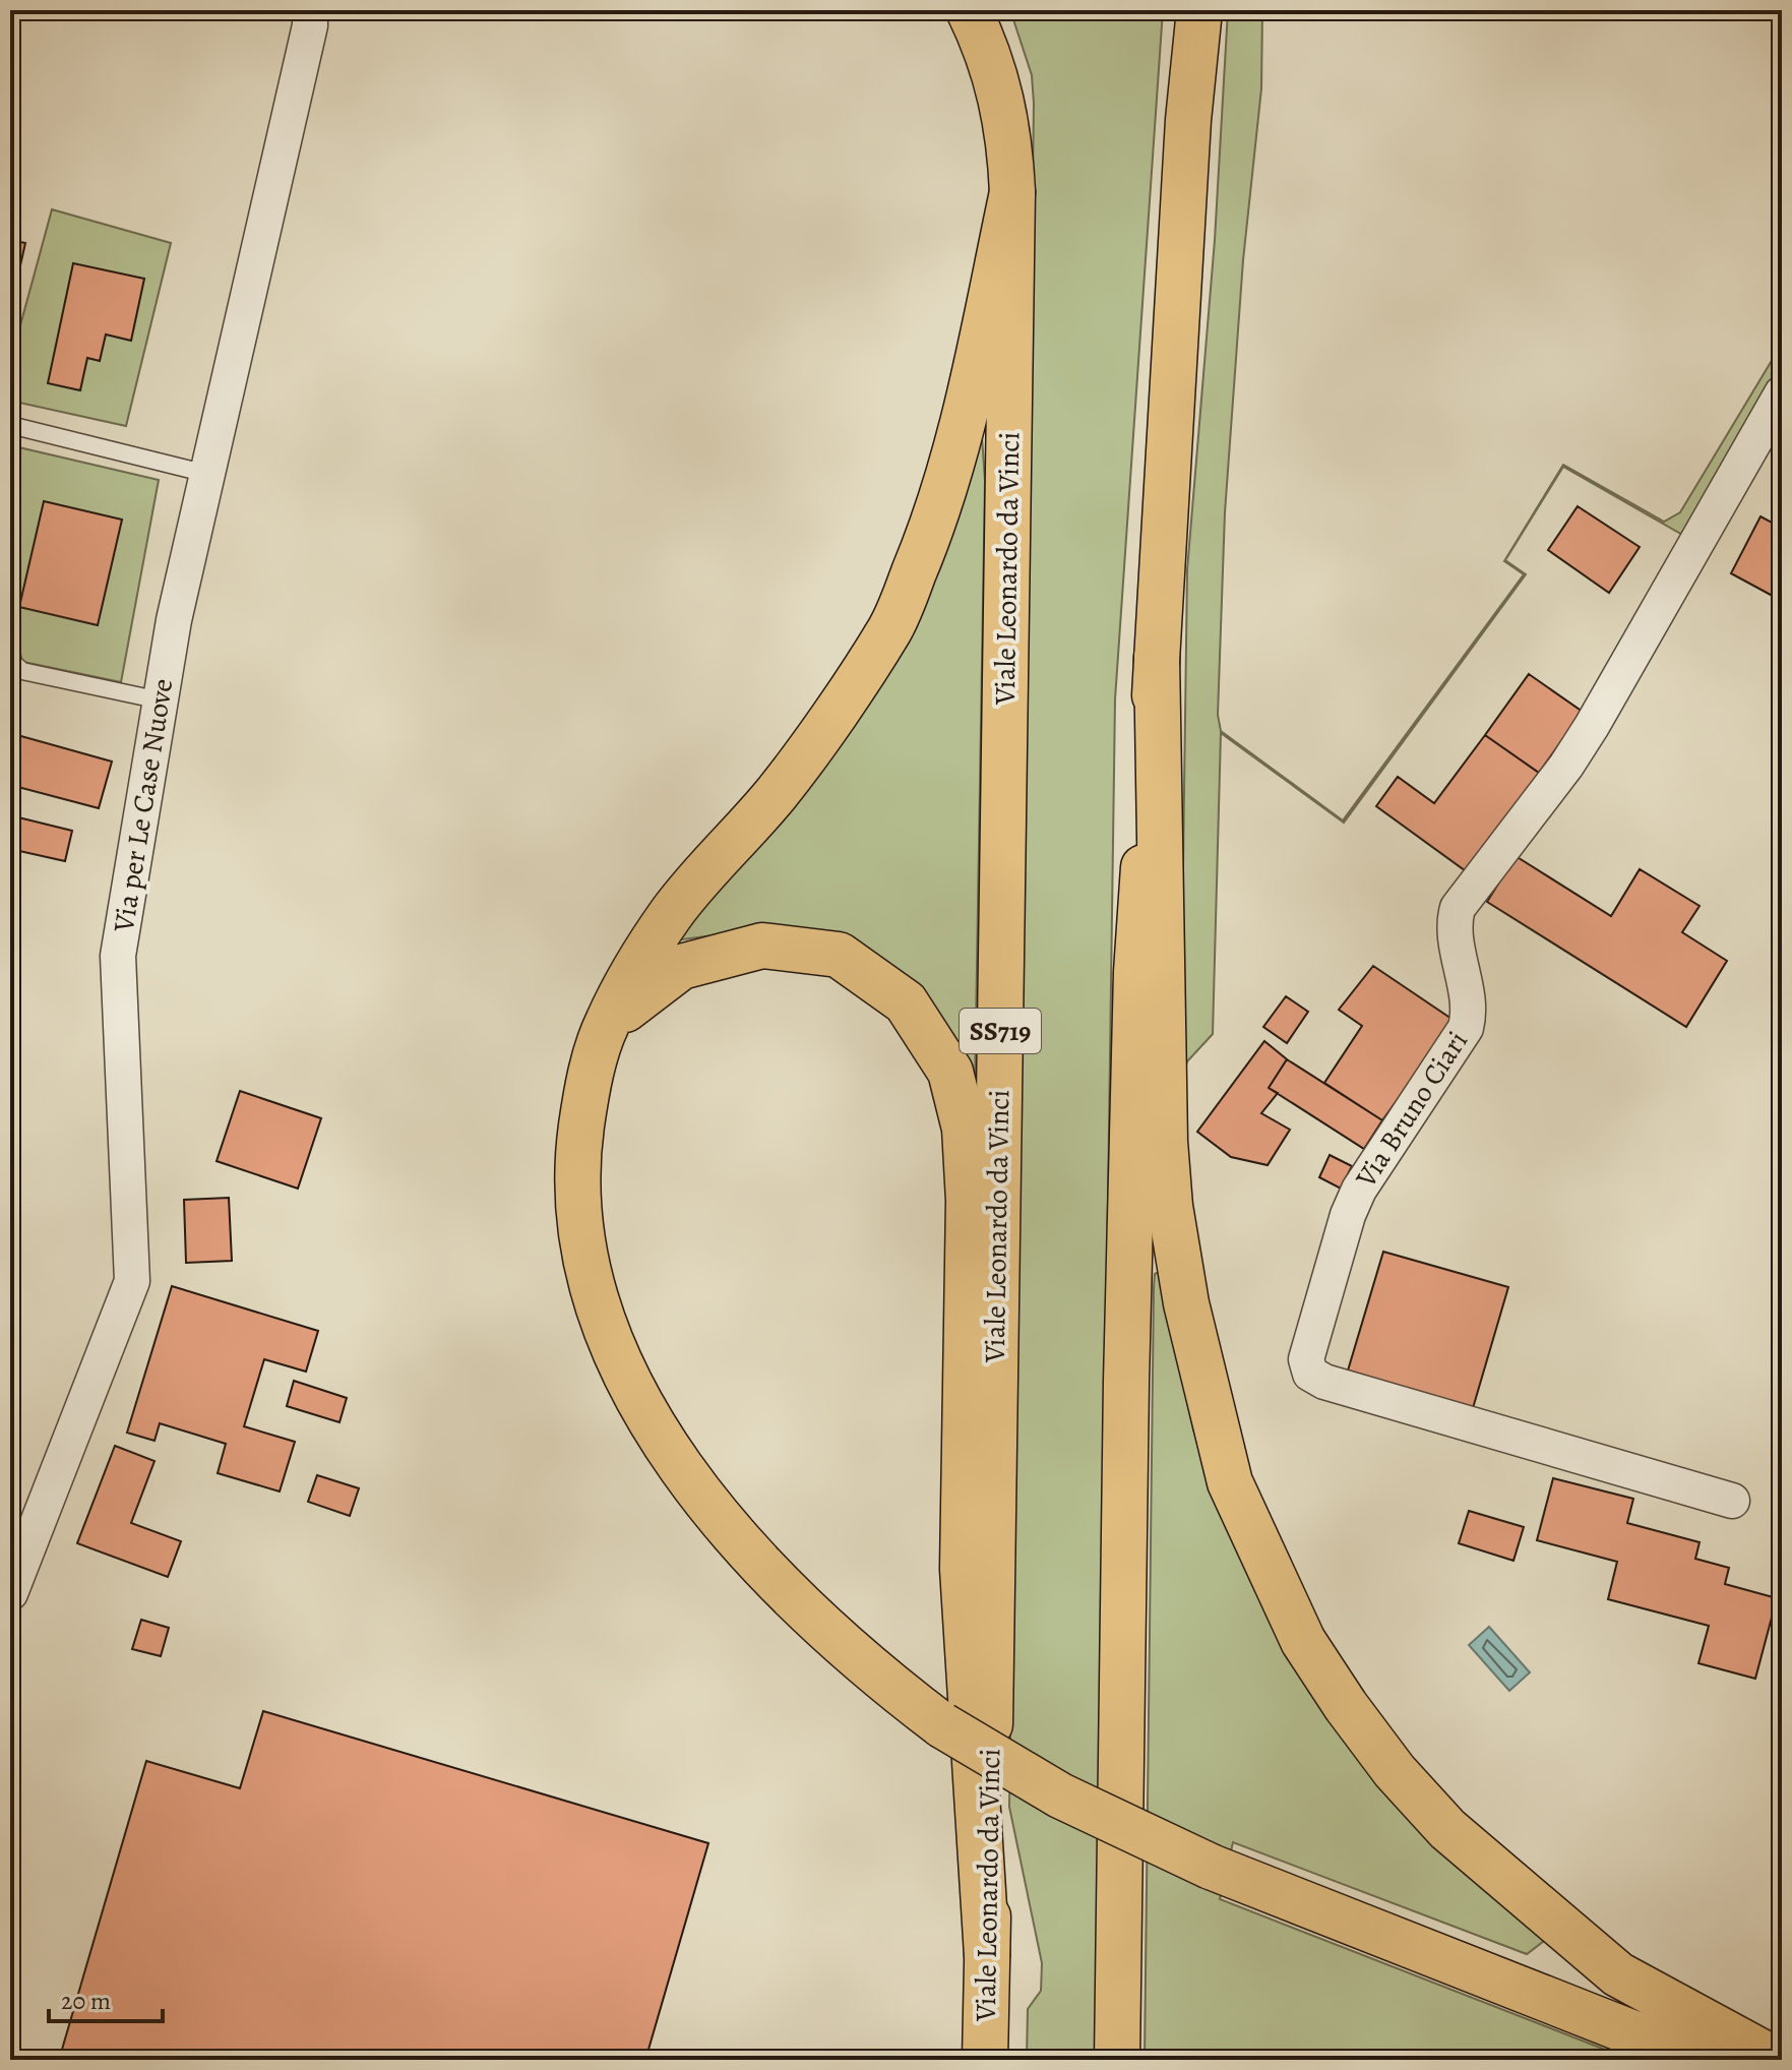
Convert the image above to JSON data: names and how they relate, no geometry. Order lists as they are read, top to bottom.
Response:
{
  "streets": {
    "main road": ["Viale Leonardo da Vinci", "SS719"],
    "street": ["Via per Le Case Nuove", "Via Bruno Ciari"]
  },
  "scale_bar": "20 m"
}
